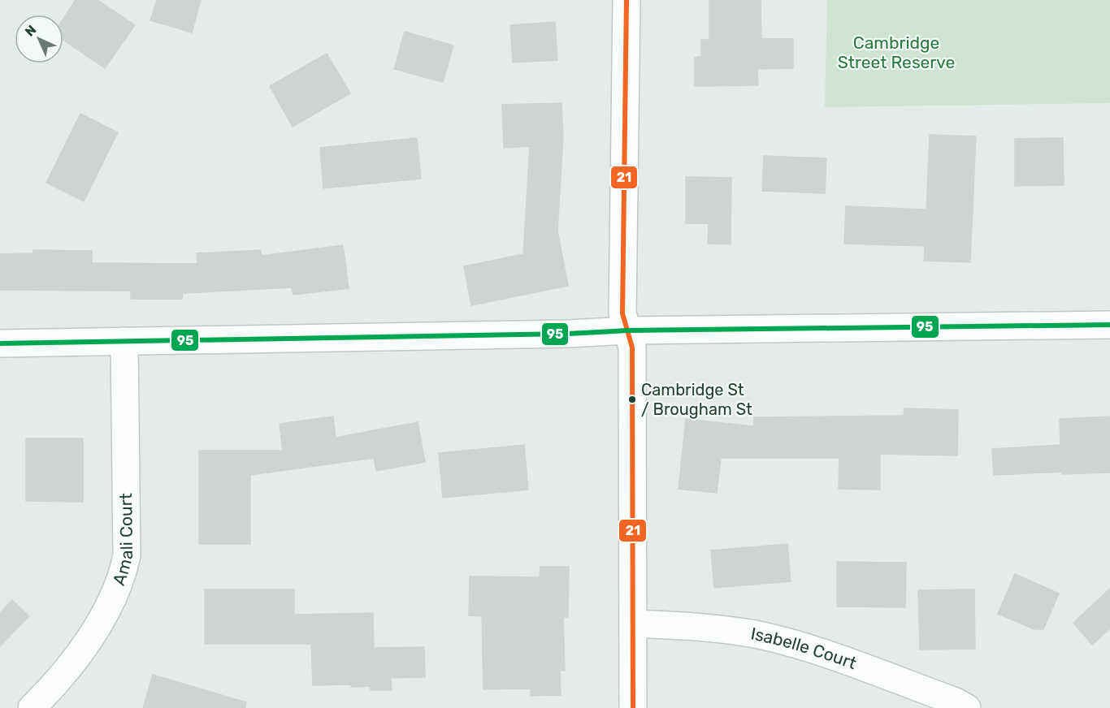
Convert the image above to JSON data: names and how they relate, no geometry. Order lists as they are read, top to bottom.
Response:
{
  "streets": {
    "street": ["Amali Court", "Isabelle Court"]
  },
  "parks": ["Cambridge Street Reserve"],
  "places": ["Cambridge St / Brougham St"],
  "lines": ["transit line 21", "transit line 95"],
  "north": "top left"
}
